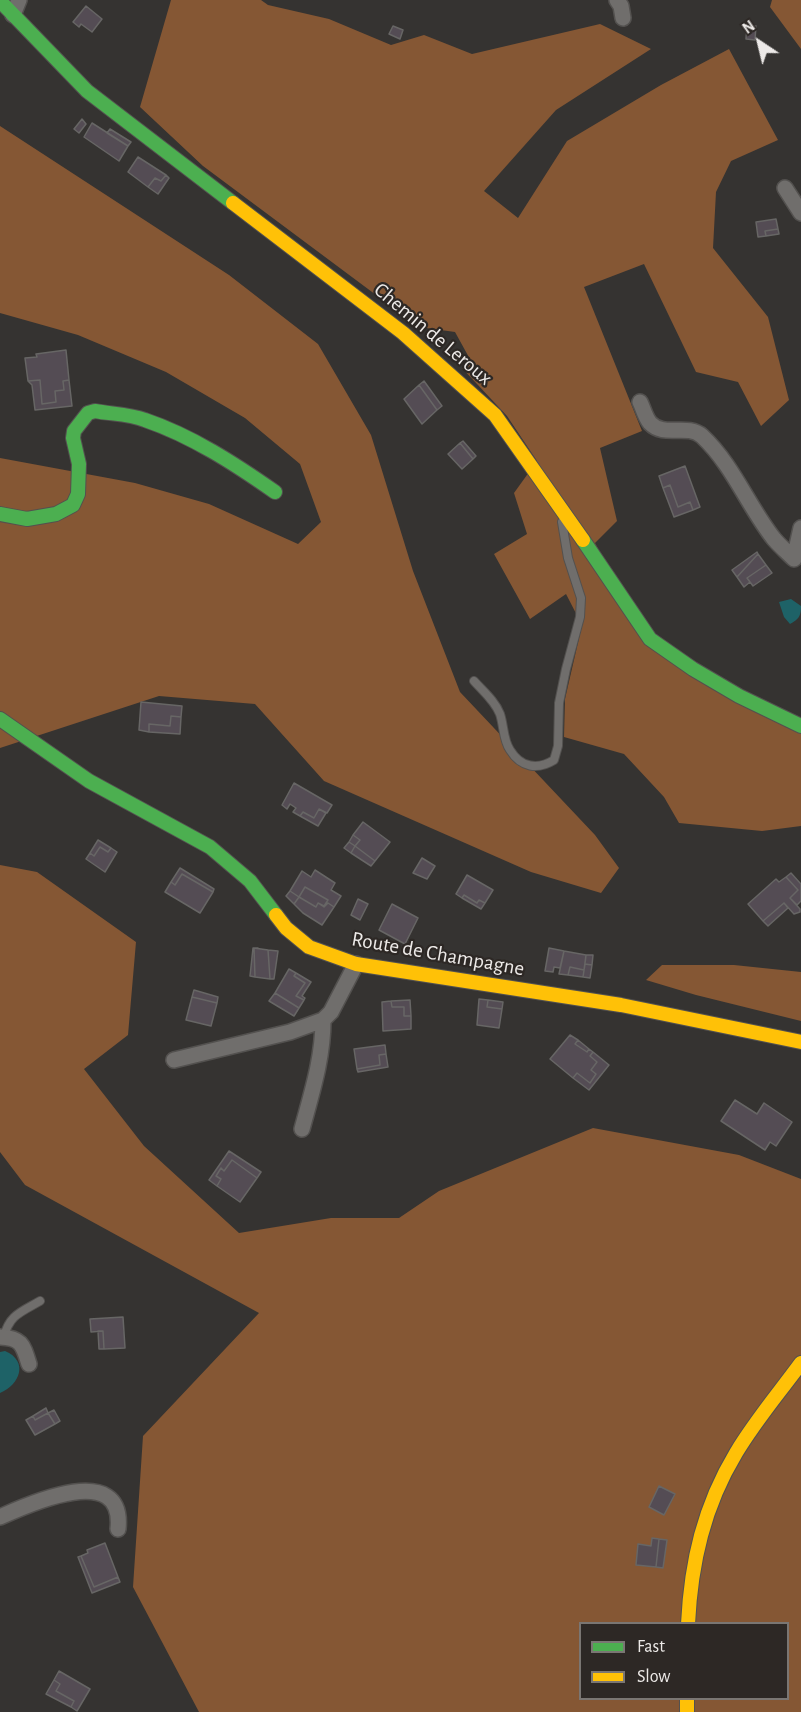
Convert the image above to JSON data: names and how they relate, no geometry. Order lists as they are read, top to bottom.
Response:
{
  "streets": {
    "street": ["Chemin de Leroux", "Route de Champagne"]
  },
  "legend": ["Fast", "Slow"],
  "north": "top left"
}
